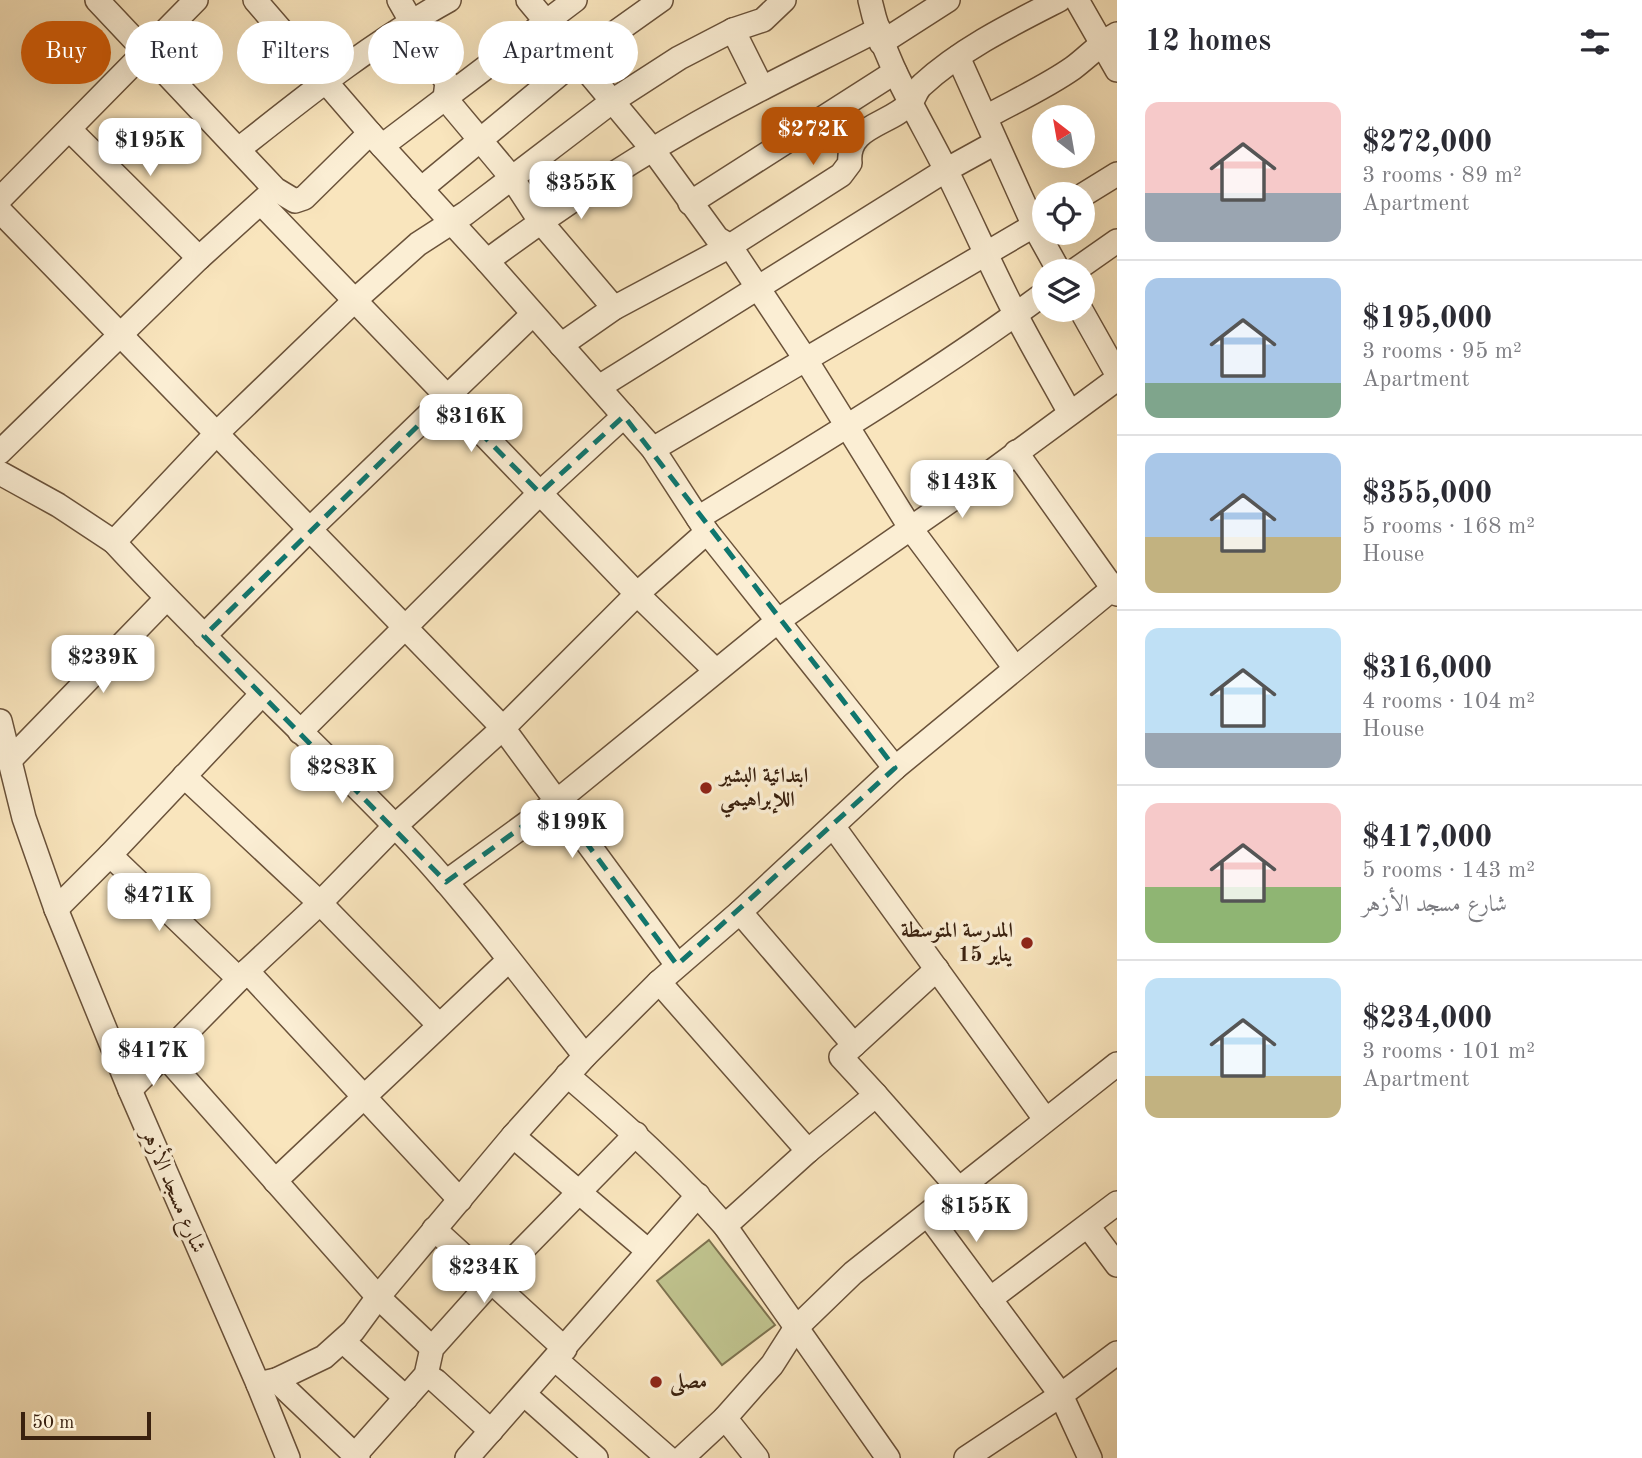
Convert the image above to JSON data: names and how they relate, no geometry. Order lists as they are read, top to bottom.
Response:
{
  "streets": {
    "street": ["شارع مسجد الأزهر"]
  },
  "places": ["ابتدائية البشير اللإبراهيمي", "المدرسة المتوسطة 15 يناير", "مصلى"],
  "scale_bar": "50 m",
  "north": "top left",
  "page": {
    "heading": "12 homes",
    "chip": [
      "Buy",
      "Rent",
      "Filters",
      "New",
      "Apartment"
    ],
    "list": [
      {
        "name": "$272,000",
        "note": "3 rooms · 89 m² · Apartment"
      },
      {
        "name": "$195,000",
        "note": "3 rooms · 95 m² · Apartment"
      },
      {
        "name": "$355,000",
        "note": "5 rooms · 168 m² · House"
      },
      {
        "name": "$316,000",
        "note": "4 rooms · 104 m² · House"
      },
      {
        "name": "$417,000",
        "note": "5 rooms · 143 m² · شارع مسجد الأزهر"
      },
      {
        "name": "$234,000",
        "note": "3 rooms · 101 m² · Apartment"
      }
    ],
    "price": [
      "$272K",
      "$195K",
      "$355K",
      "$316K",
      "$143K",
      "$239K",
      "$283K",
      "$199K",
      "$471K",
      "$417K",
      "$155K",
      "$234K"
    ],
    "scale": "50 m"
  }
}
